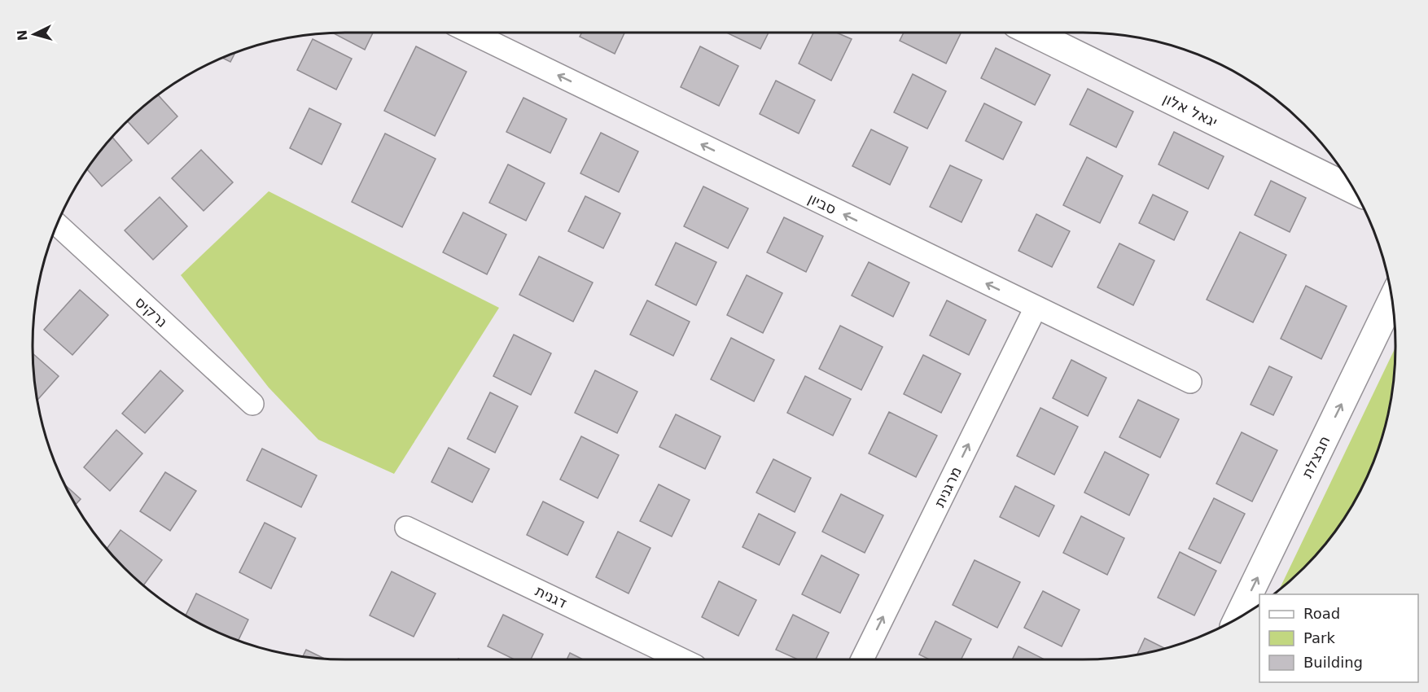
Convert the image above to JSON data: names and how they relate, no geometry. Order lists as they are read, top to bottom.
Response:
{
  "streets": {
    "street": [
      "יגאל אלון",
      "סביון",
      "נרקיס",
      "חבצלת",
      "מרגנית",
      "דגנית"
    ]
  },
  "crossings": [
    ["סביון", "מרגנית"]
  ],
  "one_way": ["סביון", "חבצלת", "מרגנית"],
  "legend": ["Road", "Park", "Building"],
  "north": "left"
}
